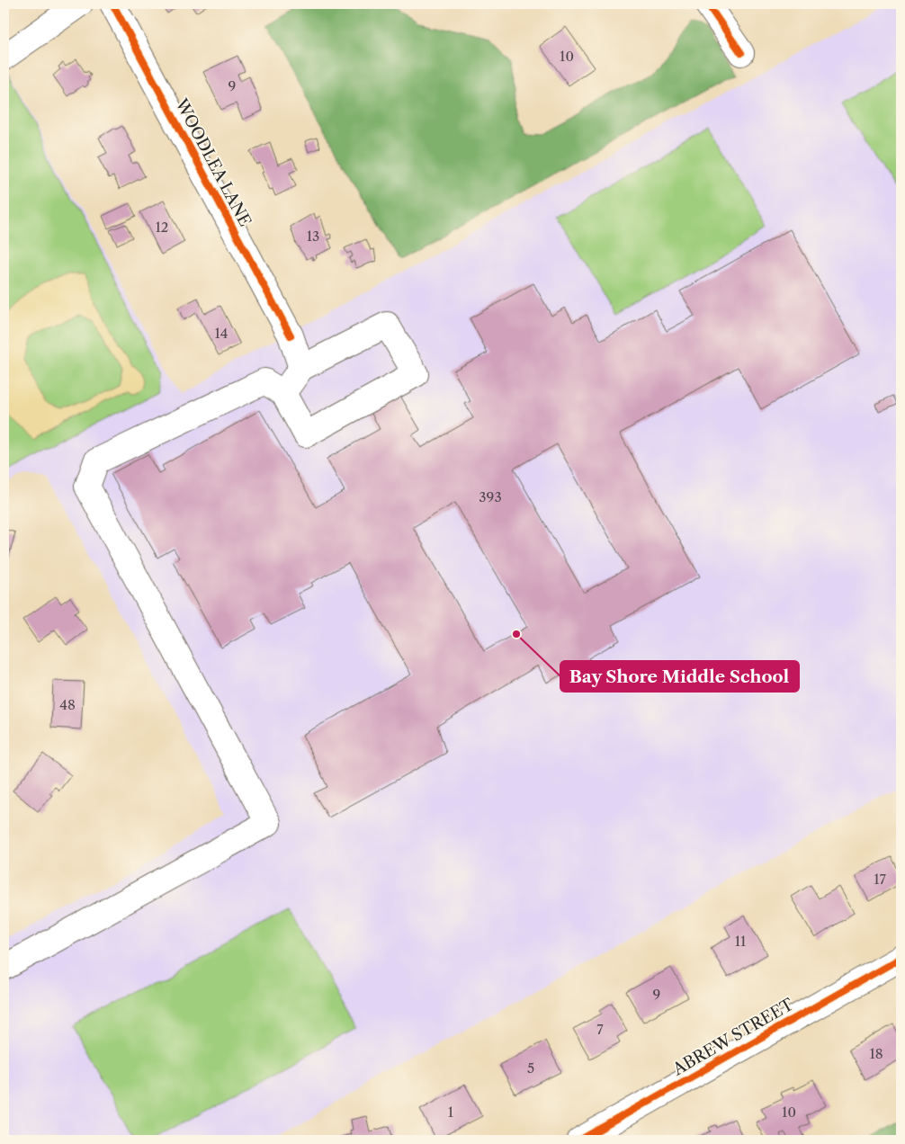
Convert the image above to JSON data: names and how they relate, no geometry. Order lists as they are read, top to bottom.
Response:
{
  "streets": {
    "street": ["WOODLEA LANE", "ABREW STREET"]
  },
  "places": ["Bay Shore Middle School"],
  "house_numbers": [
    "10",
    "9",
    "12",
    "13",
    "14",
    "393",
    "48",
    "17",
    "11",
    "9",
    "7",
    "18",
    "5",
    "1",
    "10"
  ]
}
